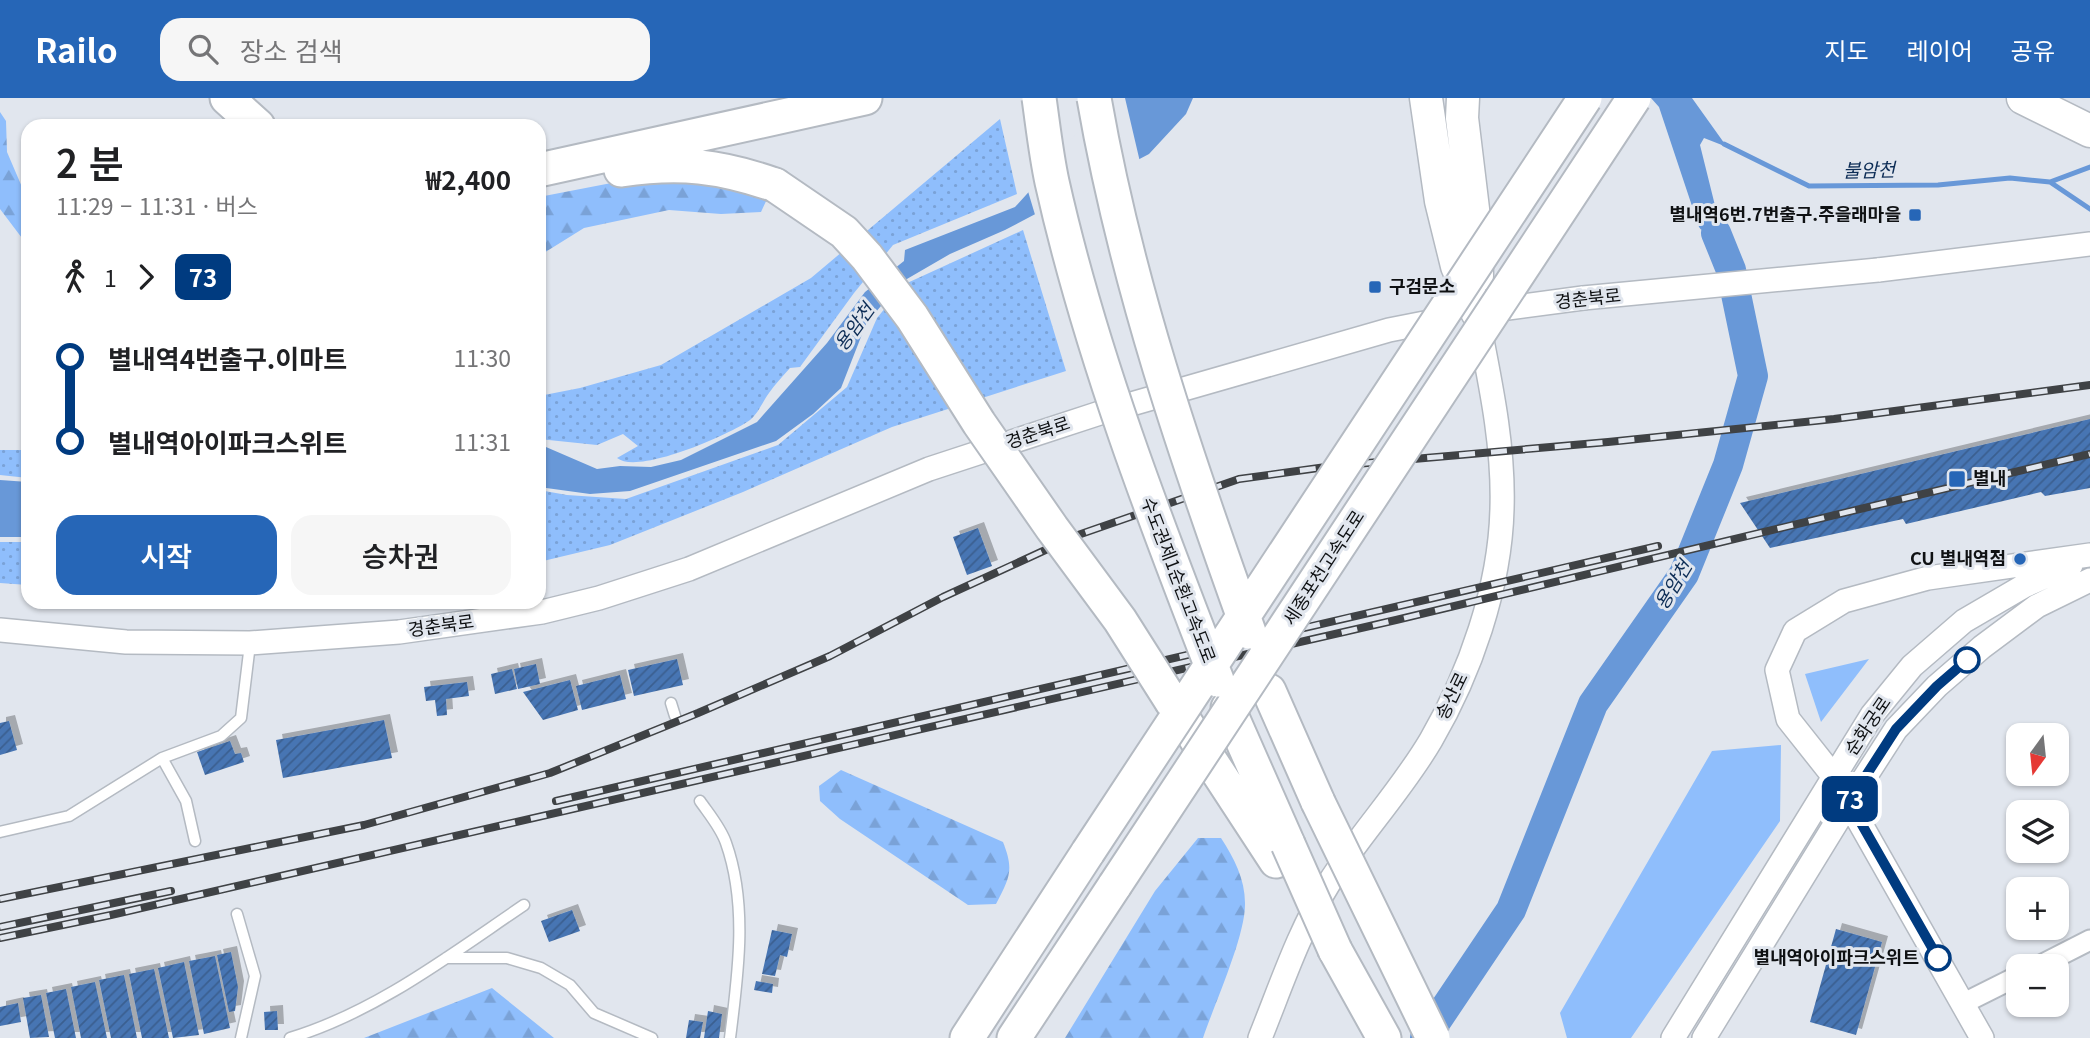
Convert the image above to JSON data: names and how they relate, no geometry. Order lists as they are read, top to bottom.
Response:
{
  "streets": {
    "highway": ["세종포천고속도로", "수도권제1순환고속도로"],
    "street": ["경춘북로", "송산로", "순화궁로"]
  },
  "crossings": [
    ["경춘북로", "송산로"]
  ],
  "water": ["불암천", "용암천"],
  "places": {
    "transit": ["별내역6번.7번출구.주을래마을", "구검문소", "별내"],
    "other": ["CU 별내역점", "별내역아이파크스위트"]
  },
  "lines": ["bus line 73"],
  "north": "bottom",
  "page": {
    "header": "Railo",
    "search": "장소 검색",
    "nav": ["지도", "레이어", "공유"],
    "on_map": "73",
    "heading": ["2 분", "11:29 – 11:31 · 버스", "₩2,400"],
    "legs": ["1", "73"],
    "list": [
      {
        "name": "별내역4번출구.이마트",
        "value": "11:30"
      },
      {
        "name": "별내역아이파크스위트",
        "value": "11:31"
      }
    ],
    "buttons": ["시작", "승차권"],
    "map_buttons": ["+", "−"]
  }
}
